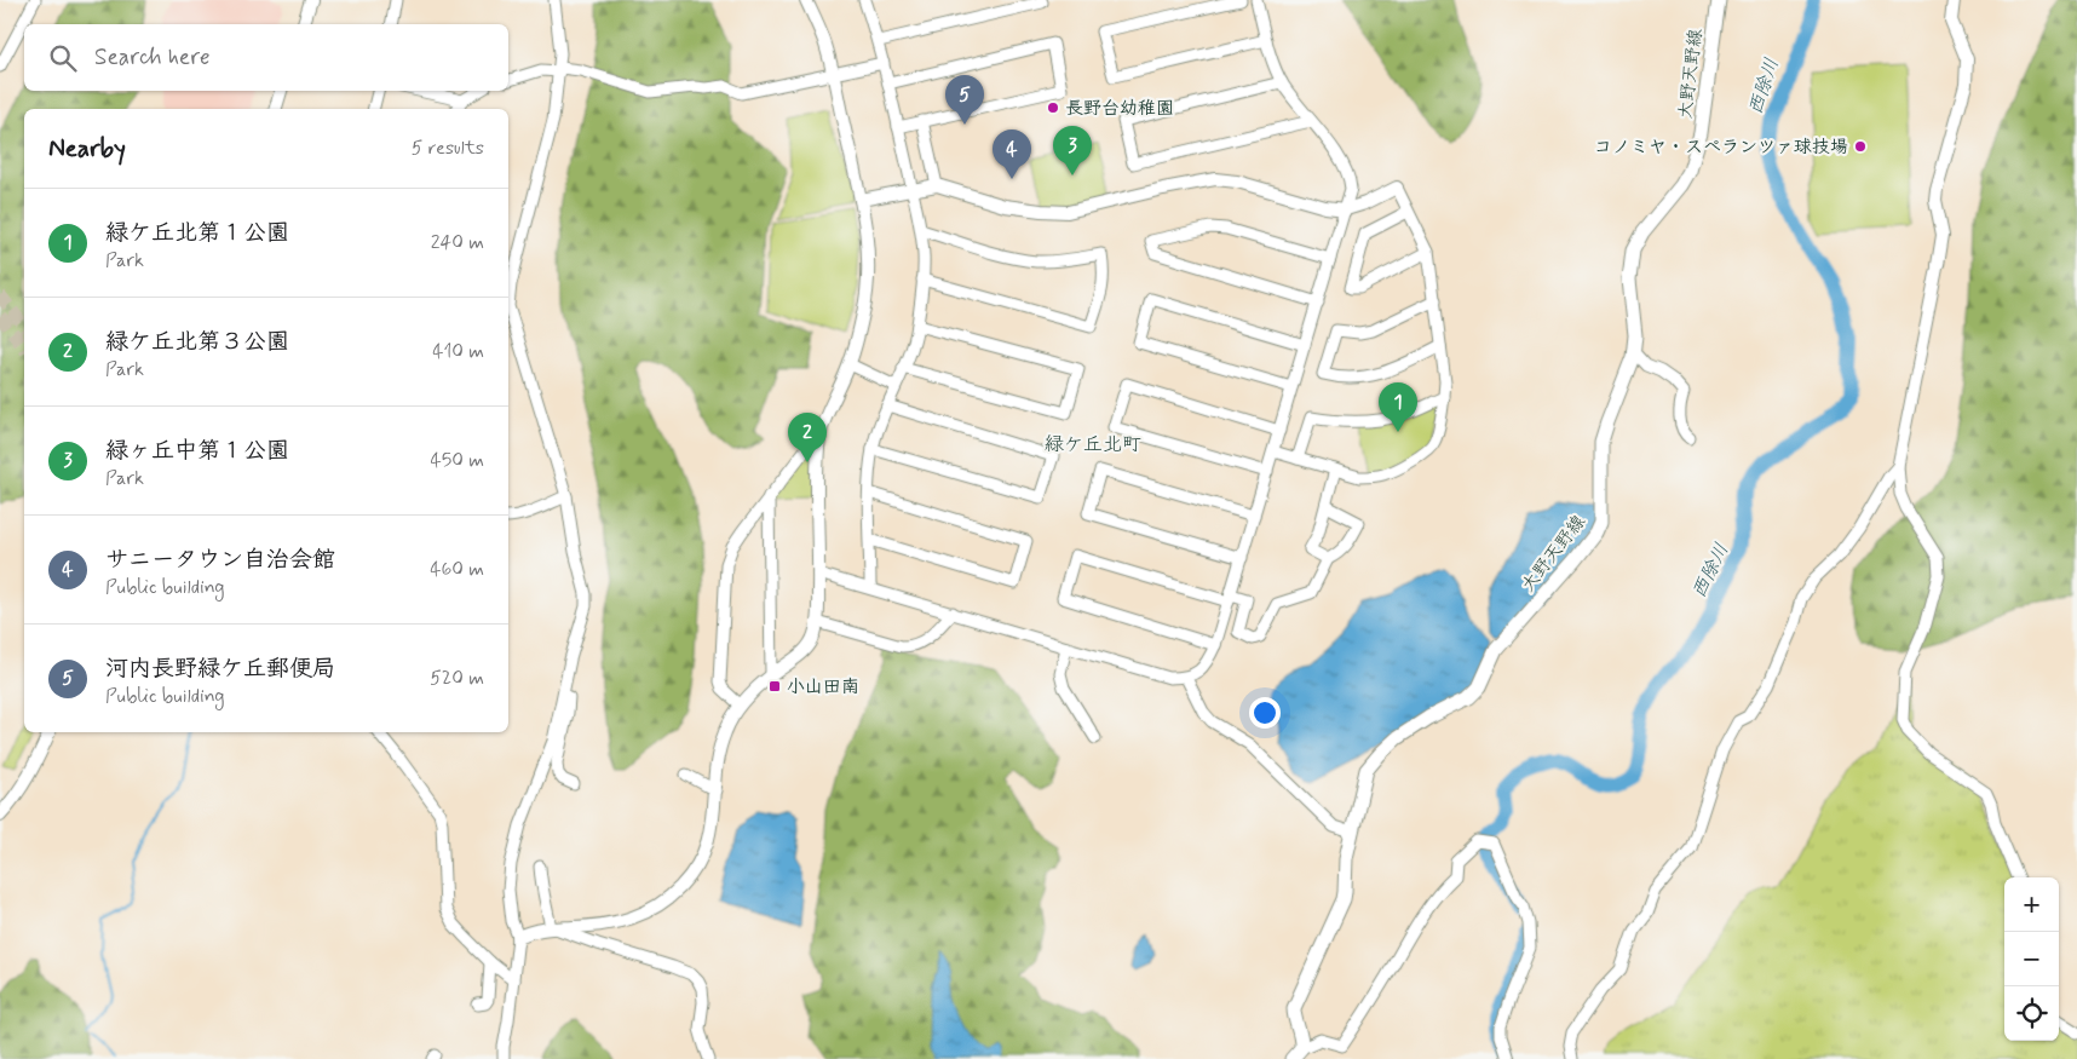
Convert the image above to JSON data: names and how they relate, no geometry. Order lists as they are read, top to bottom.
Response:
{
  "streets": {
    "main road": ["大野天野線"]
  },
  "districts": ["緑ケ丘北町"],
  "water": ["西除川"],
  "places": {
    "other": ["長野台幼稚園", "コノミヤ・スペランツァ球技場"],
    "transit": ["小山田南"]
  },
  "page": {
    "search": "Search here",
    "pins": [
      "5",
      "3",
      "4",
      "1",
      "2"
    ],
    "heading": ["Nearby", "5 results"],
    "list": [
      {
        "mark": "1",
        "name": "緑ケ丘北第１公園",
        "note": "Park",
        "value": "240 m"
      },
      {
        "mark": "2",
        "name": "緑ケ丘北第３公園",
        "note": "Park",
        "value": "410 m"
      },
      {
        "mark": "3",
        "name": "緑ヶ丘中第１公園",
        "note": "Park",
        "value": "450 m"
      },
      {
        "mark": "4",
        "name": "サニータウン自治会館",
        "note": "Public building",
        "value": "460 m"
      },
      {
        "mark": "5",
        "name": "河内長野緑ケ丘郵便局",
        "note": "Public building",
        "value": "520 m"
      }
    ],
    "map_buttons": ["+", "−"]
  }
}
